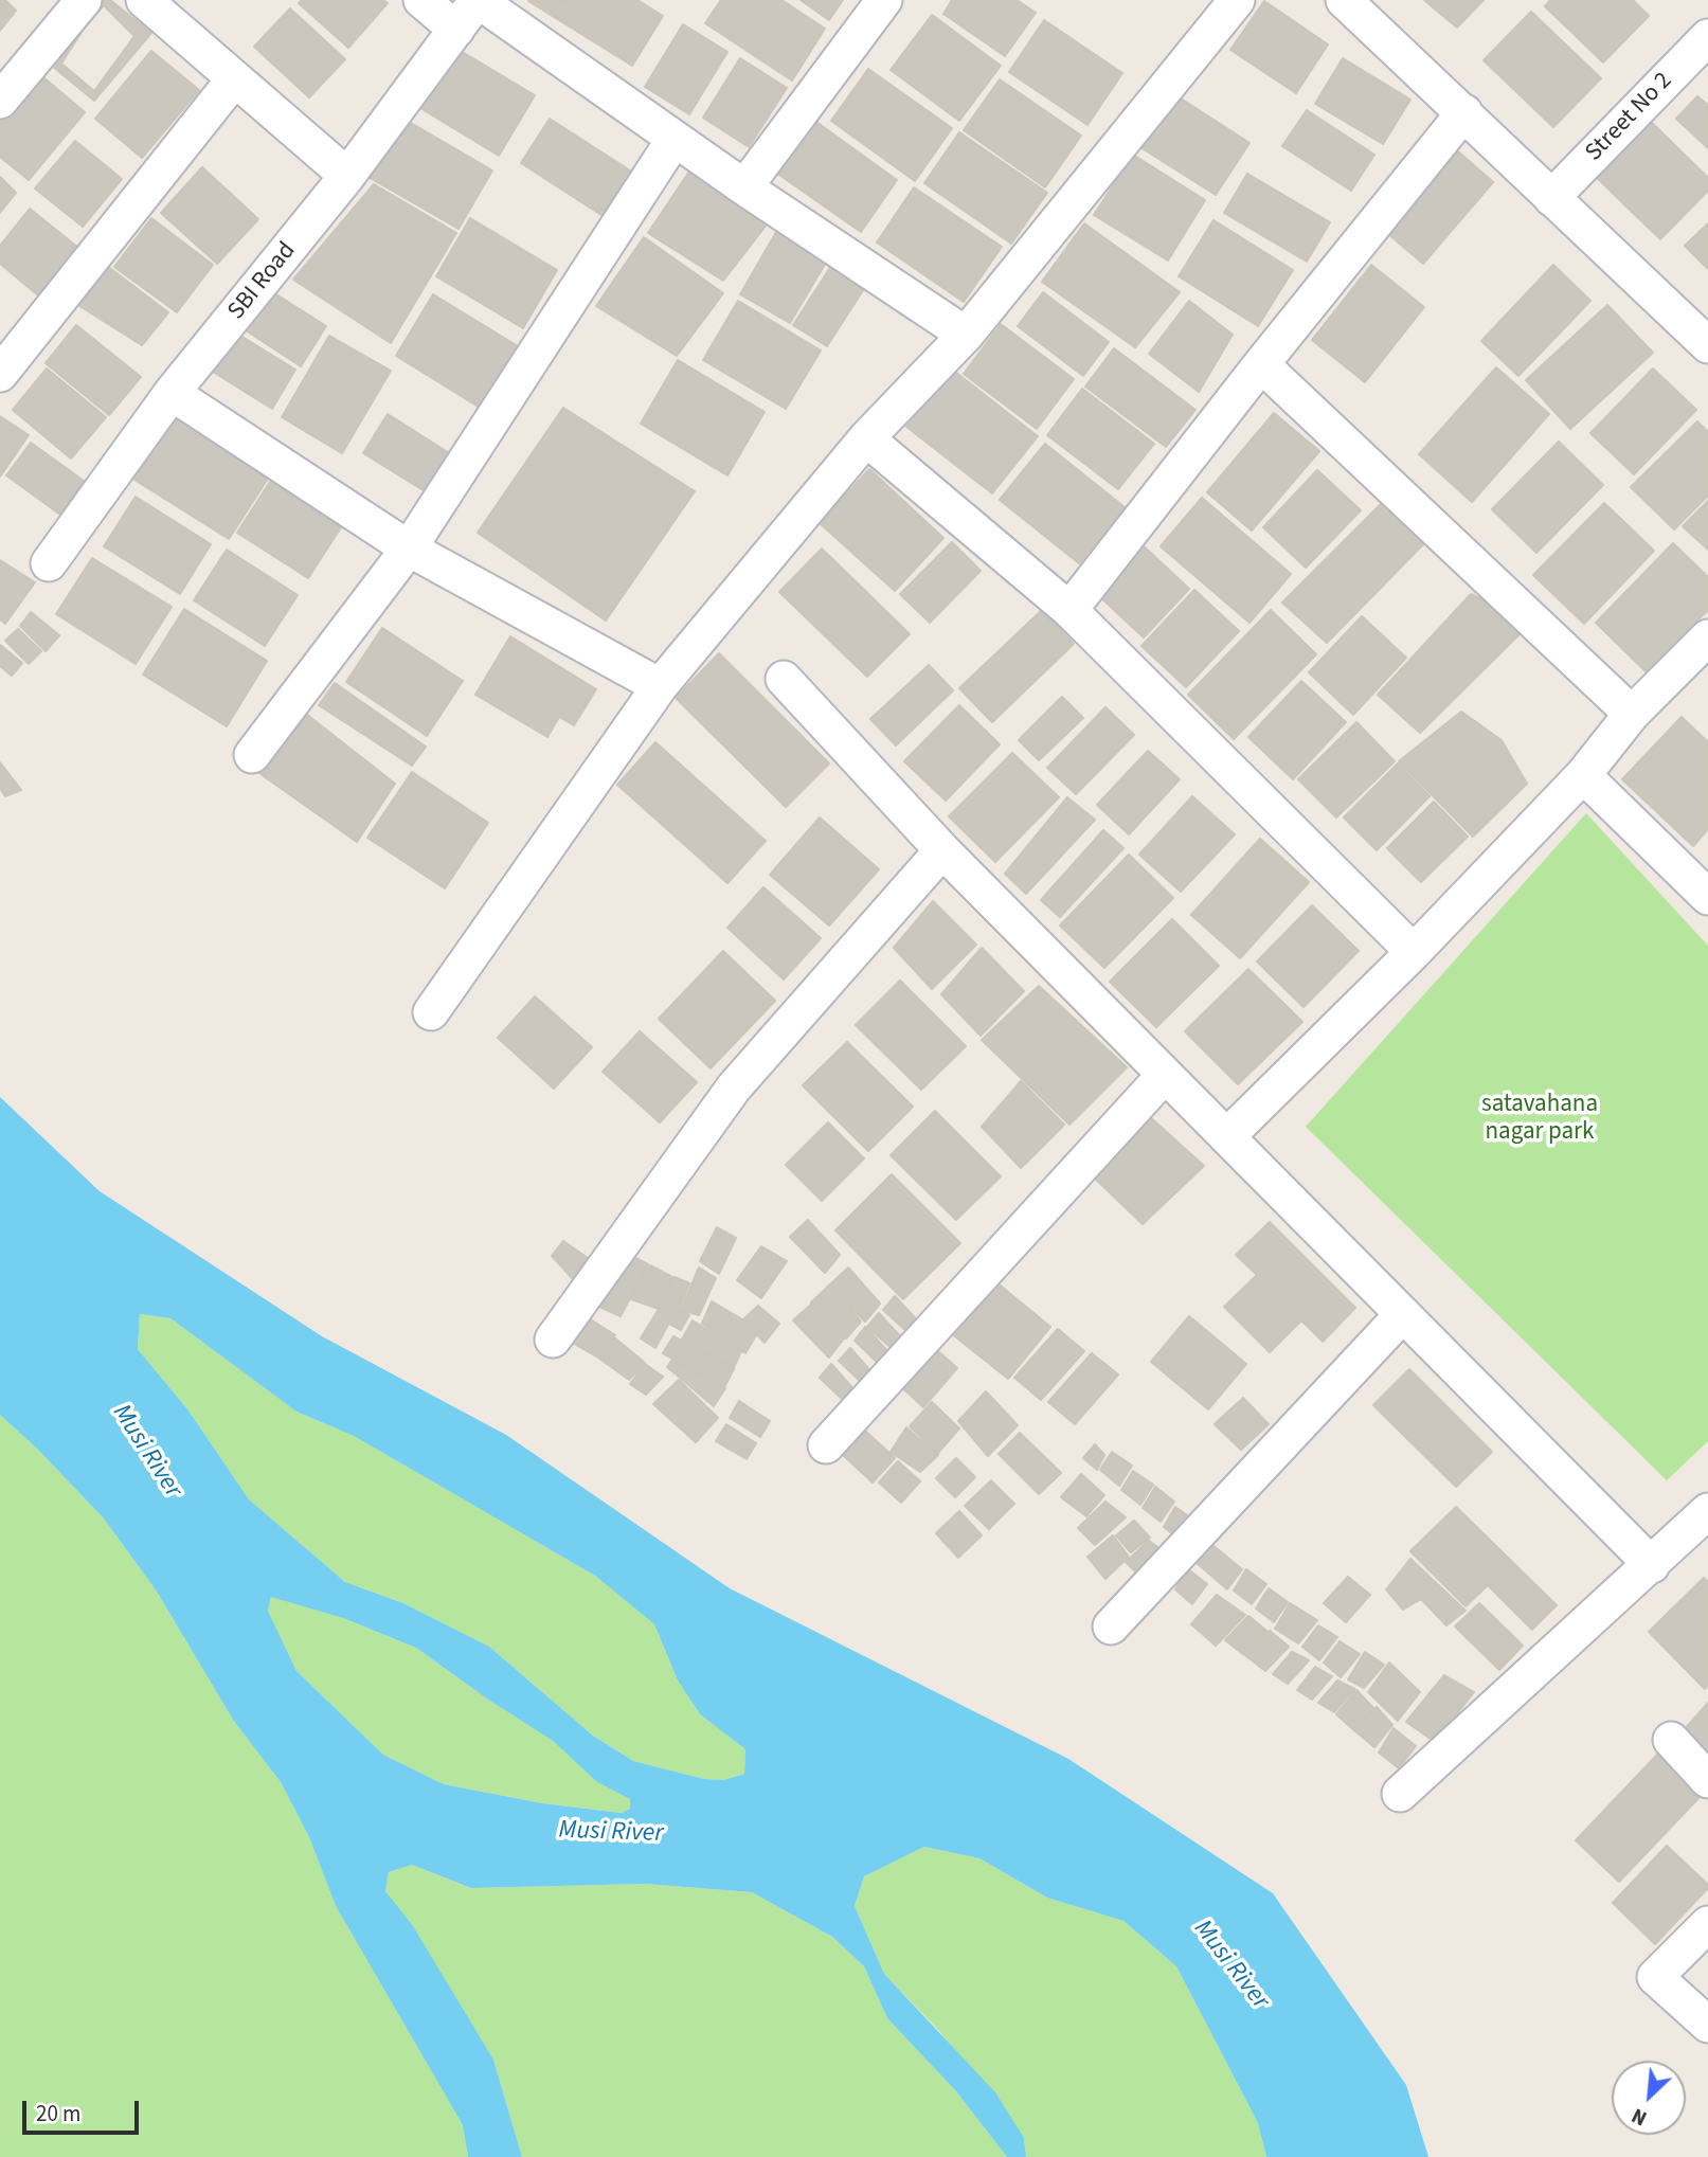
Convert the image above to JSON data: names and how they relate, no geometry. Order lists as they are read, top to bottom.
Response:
{
  "streets": {
    "street": ["Street No 2", "SBI Road"]
  },
  "water": ["Musi River"],
  "parks": ["satavahana nagar park"],
  "scale_bar": "20 m",
  "north": "bottom left"
}
